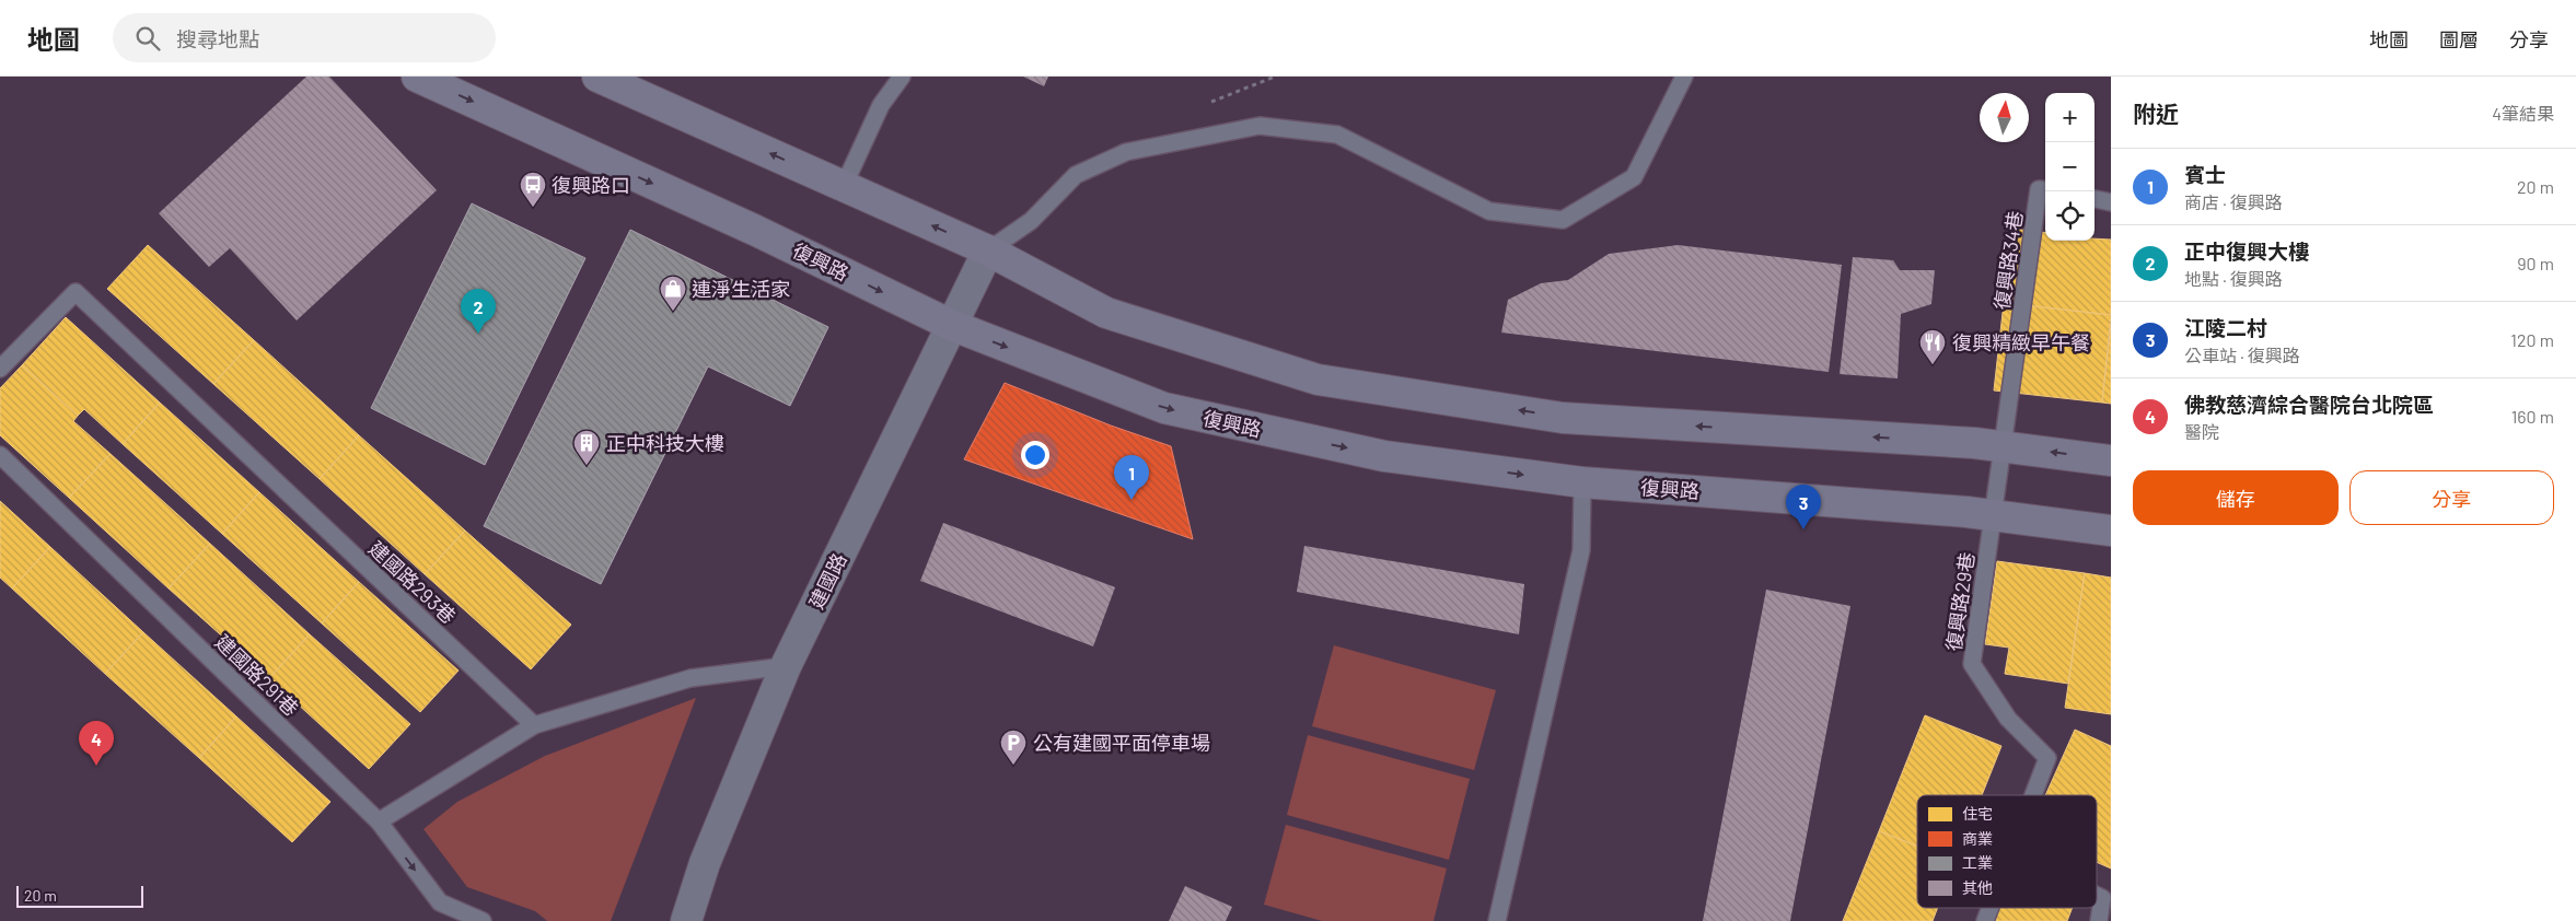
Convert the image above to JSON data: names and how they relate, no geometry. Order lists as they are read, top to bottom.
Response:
{
  "streets": {
    "main road": ["復興路"],
    "street": ["建國路"],
    "lane": [
      "復興路34巷",
      "建國路293巷",
      "復興路29巷",
      "建國路291巷"
    ]
  },
  "crossings": [
    ["復興路34巷", "復興路29巷"],
    ["復興路", "建國路"],
    ["復興路", "復興路29巷"]
  ],
  "places": {
    "bus stop": ["復興路口"],
    "shop": ["連淨生活家"],
    "restaurant": ["復興精緻早午餐"],
    "building": ["正中科技大樓"],
    "parking": ["公有建國平面停車場"]
  },
  "legend": [
    "住宅",
    "商業",
    "工業",
    "其他"
  ],
  "scale_bar": "20 m",
  "north": "top",
  "page": {
    "header": "地圖",
    "search": "搜尋地點",
    "nav": ["地圖", "圖層", "分享"],
    "heading": ["附近", "4筆結果"],
    "map_buttons": ["+", "−"],
    "list": [
      {
        "mark": "1",
        "name": "賓士",
        "note": "商店 · 復興路",
        "value": "20 m"
      },
      {
        "mark": "2",
        "name": "正中復興大樓",
        "note": "地點 · 復興路",
        "value": "90 m"
      },
      {
        "mark": "3",
        "name": "江陵二村",
        "note": "公車站 · 復興路",
        "value": "120 m"
      },
      {
        "mark": "4",
        "name": "佛教慈濟綜合醫院台北院區",
        "note": "醫院",
        "value": "160 m"
      }
    ],
    "pins": [
      "2",
      "1",
      "3",
      "4"
    ],
    "buttons": ["儲存", "分享"],
    "scale": "20 m"
  }
}
